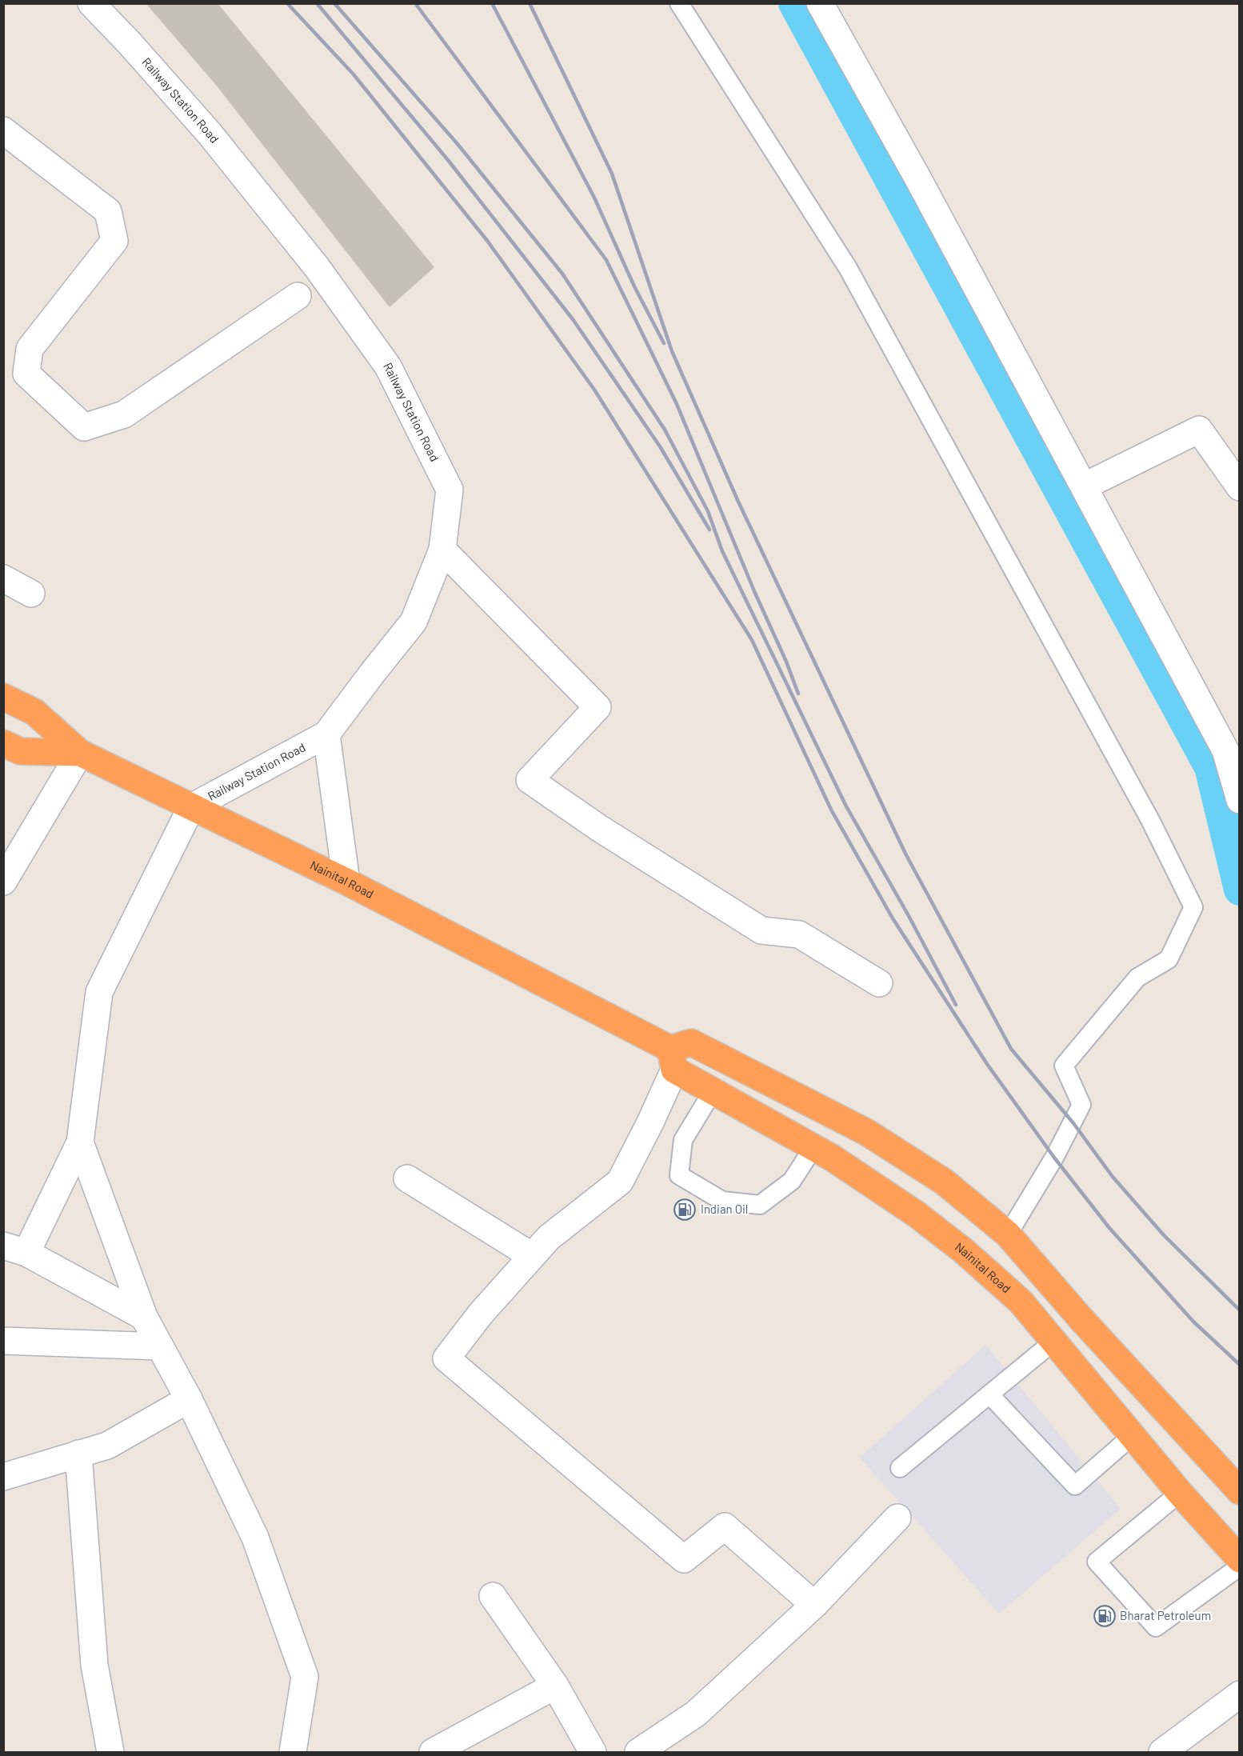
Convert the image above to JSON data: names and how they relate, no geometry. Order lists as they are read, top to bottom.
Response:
{
  "streets": {
    "highway": ["Nainital Road"],
    "street": ["Railway Station Road"]
  },
  "crossings": [
    ["Railway Station Road", "Nainital Road"]
  ],
  "places": {
    "fuel station": ["Indian Oil", "Bharat Petroleum"]
  }
}
